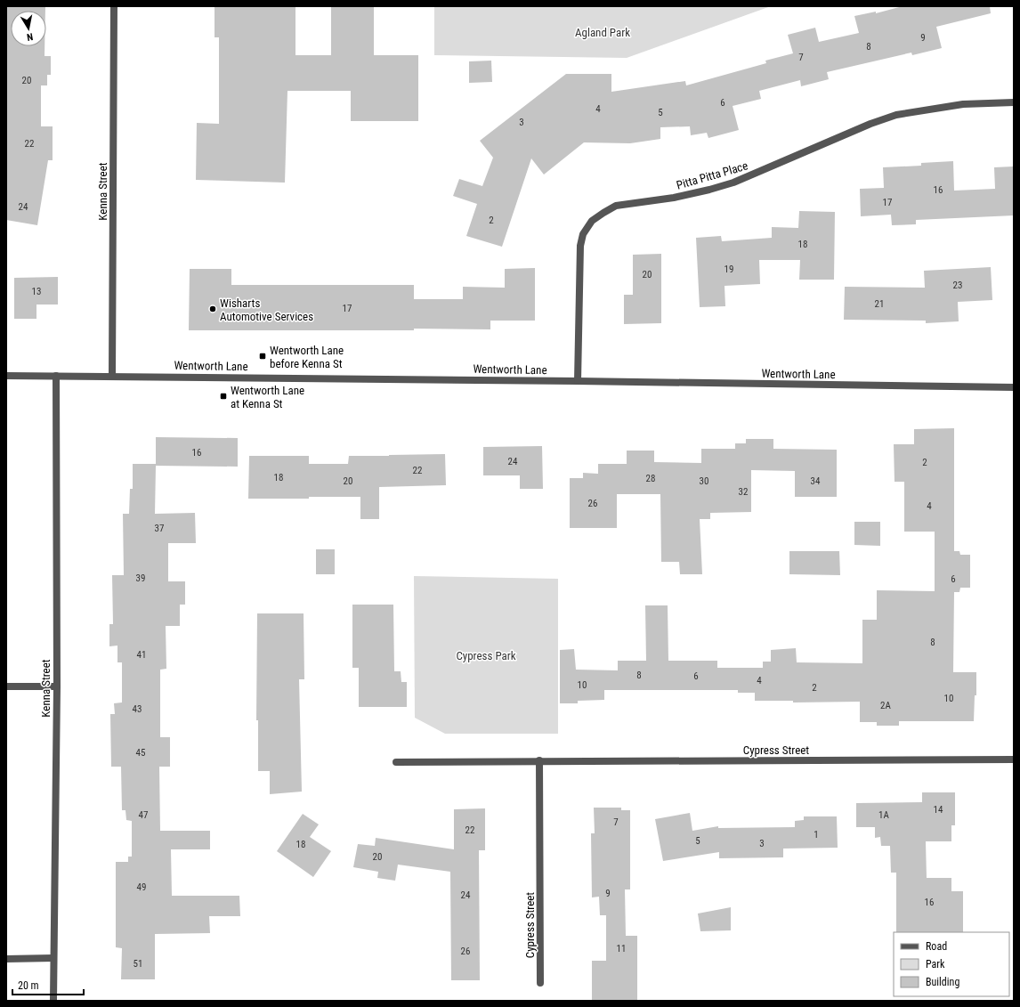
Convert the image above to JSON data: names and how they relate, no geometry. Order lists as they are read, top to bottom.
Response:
{
  "streets": {
    "street": [
      "Pitta Pitta Place",
      "Kenna Street",
      "Wentworth Lane",
      "Cypress Street"
    ]
  },
  "crossings": [
    ["Pitta Pitta Place", "Wentworth Lane"],
    ["Kenna Street", "Wentworth Lane"]
  ],
  "parks": ["Agland Park", "Cypress Park"],
  "places": {
    "other": ["Wisharts Automotive Services"],
    "transit": ["Wentworth Lane before Kenna St", "Wentworth Lane at Kenna St"]
  },
  "house_numbers": [
    "9",
    "8",
    "7",
    "20",
    "6",
    "4",
    "5",
    "3",
    "22",
    "16",
    "17",
    "24",
    "2",
    "18",
    "19",
    "20",
    "23",
    "13",
    "21",
    "17",
    "16",
    "24",
    "2",
    "22",
    "18",
    "28",
    "20",
    "30",
    "34",
    "32",
    "26",
    "4",
    "37",
    "39",
    "6",
    "8",
    "41",
    "8",
    "6",
    "4",
    "10",
    "2",
    "10",
    "2A",
    "43",
    "45",
    "14",
    "47",
    "1A",
    "7",
    "22",
    "1",
    "5",
    "3",
    "18",
    "20",
    "49",
    "9",
    "24",
    "16",
    "11",
    "26",
    "51"
  ],
  "legend": ["Road", "Park", "Building"],
  "scale_bar": "20 m",
  "north": "bottom"
}
